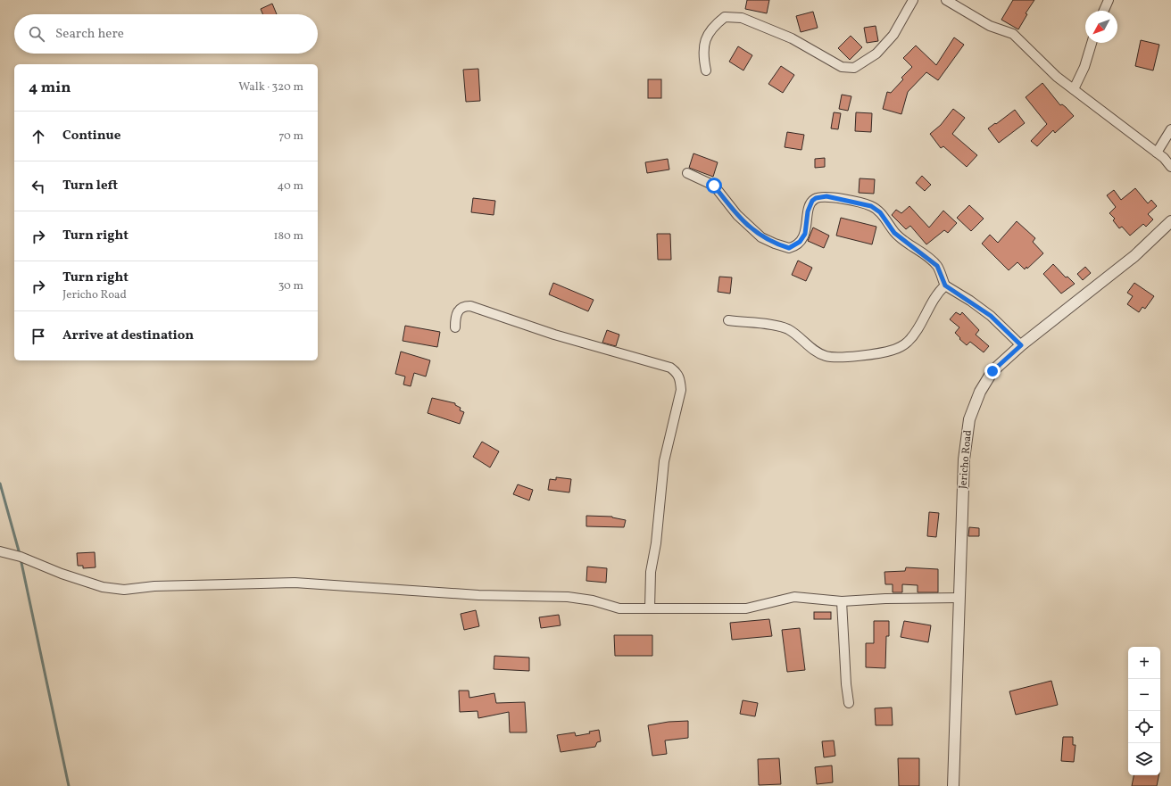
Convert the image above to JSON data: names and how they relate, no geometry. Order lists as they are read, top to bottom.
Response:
{
  "streets": {
    "street": ["Jericho Road"]
  },
  "north": "bottom left",
  "page": {
    "search": "Search here",
    "heading": ["4 min", "Walk · 320 m"],
    "list": [
      ["Continue", "70 m"],
      ["Turn left", "40 m"],
      ["Turn right", "180 m"],
      ["Turn right", "Jericho Road", "30 m"],
      "Arrive at destination"
    ],
    "map_buttons": ["+", "−"]
  }
}
